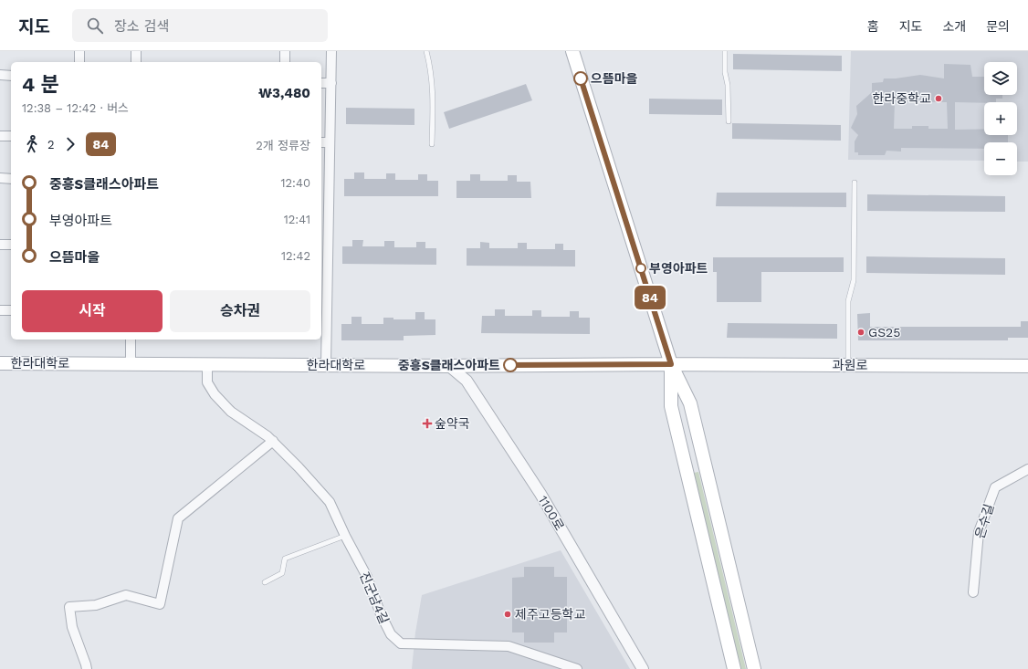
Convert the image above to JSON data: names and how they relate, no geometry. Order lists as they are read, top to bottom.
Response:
{
  "streets": {
    "main road": ["한라대학로", "과원로"],
    "street": ["1100로", "은수길", "진군남4길"]
  },
  "crossings": [
    ["한라대학로", "과원로"],
    ["한라대학로", "1100로"],
    ["한라대학로", "진군남4길"]
  ],
  "places": {
    "other": [
      "으뜸마을",
      "한라중학교",
      "부영아파트",
      "GS25",
      "중흥S클래스아파트",
      "제주고등학교"
    ],
    "health": ["숲약국"]
  },
  "lines": ["bus line 84"],
  "page": {
    "header": "지도",
    "search": "장소 검색",
    "nav": [
      "홈",
      "지도",
      "소개",
      "문의"
    ],
    "on_map": "84",
    "map_buttons": ["+", "−"],
    "heading": ["4 분", "12:38 – 12:42 · 버스", "₩3,480"],
    "legs": ["2", "84", "2개 정류장"],
    "list": [
      {
        "name": "중흥S클래스아파트",
        "value": "12:40"
      },
      {
        "name": "부영아파트",
        "value": "12:41"
      },
      {
        "name": "으뜸마을",
        "value": "12:42"
      }
    ],
    "buttons": ["시작", "승차권"]
  }
}
